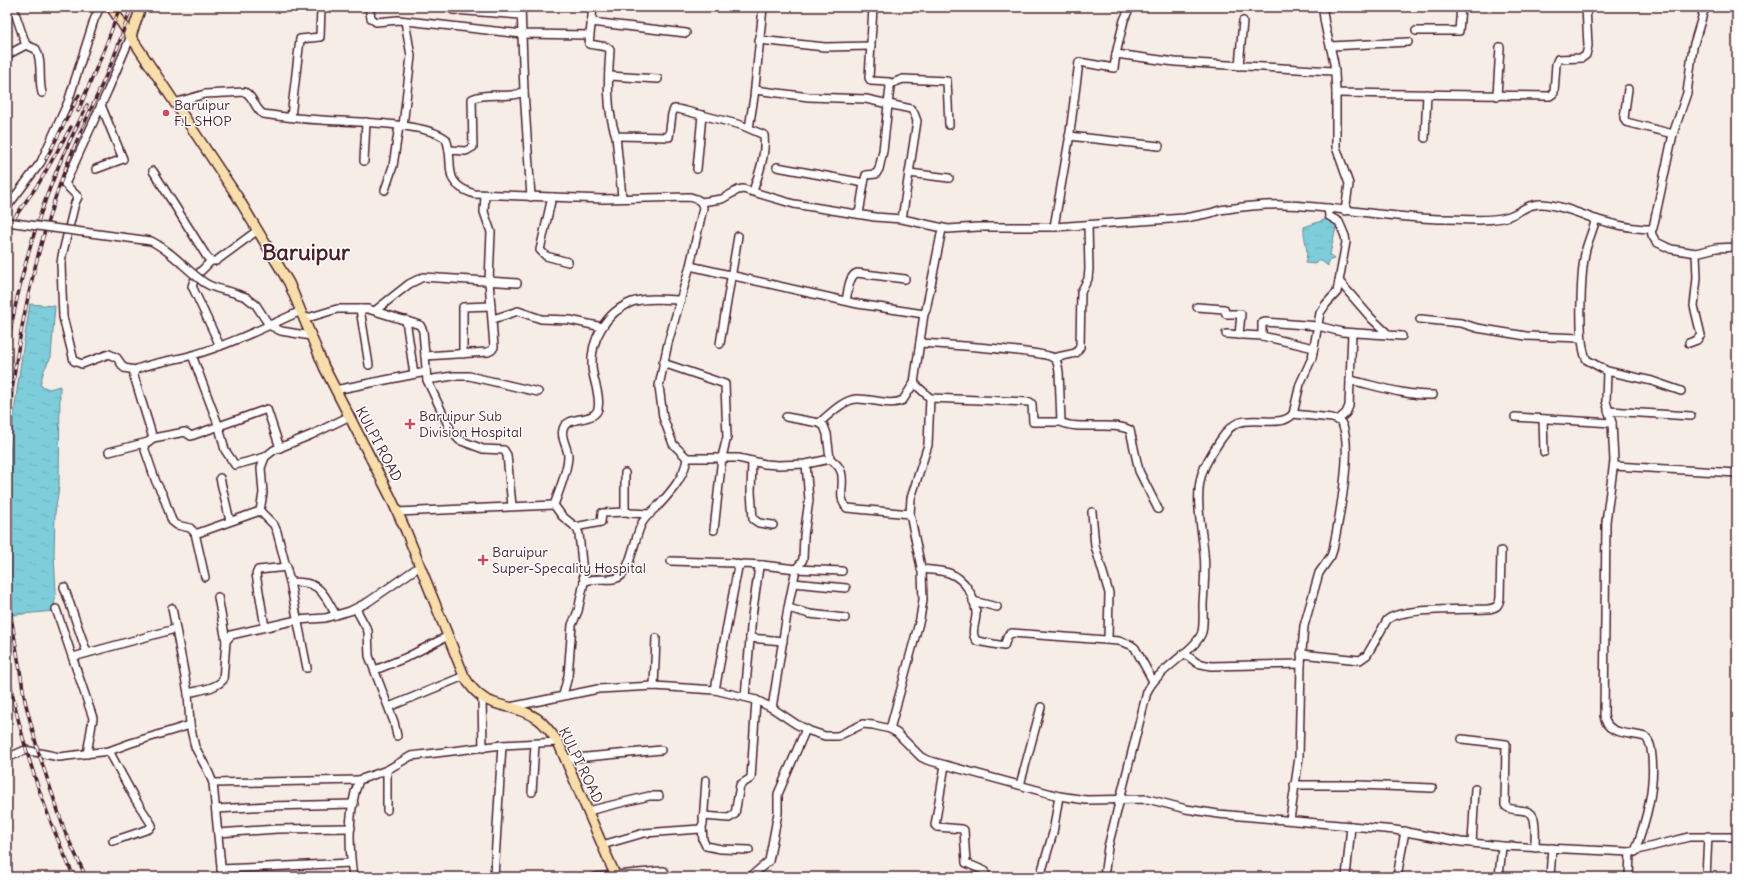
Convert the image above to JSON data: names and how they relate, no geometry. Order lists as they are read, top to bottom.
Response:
{
  "streets": {
    "main road": ["KULPI ROAD"]
  },
  "districts": ["Baruipur"],
  "places": {
    "other": ["Baruipur F.L SHOP"],
    "health": ["Baruipur Sub Division Hospital", "Baruipur Super-Specality Hospital"]
  }
}
